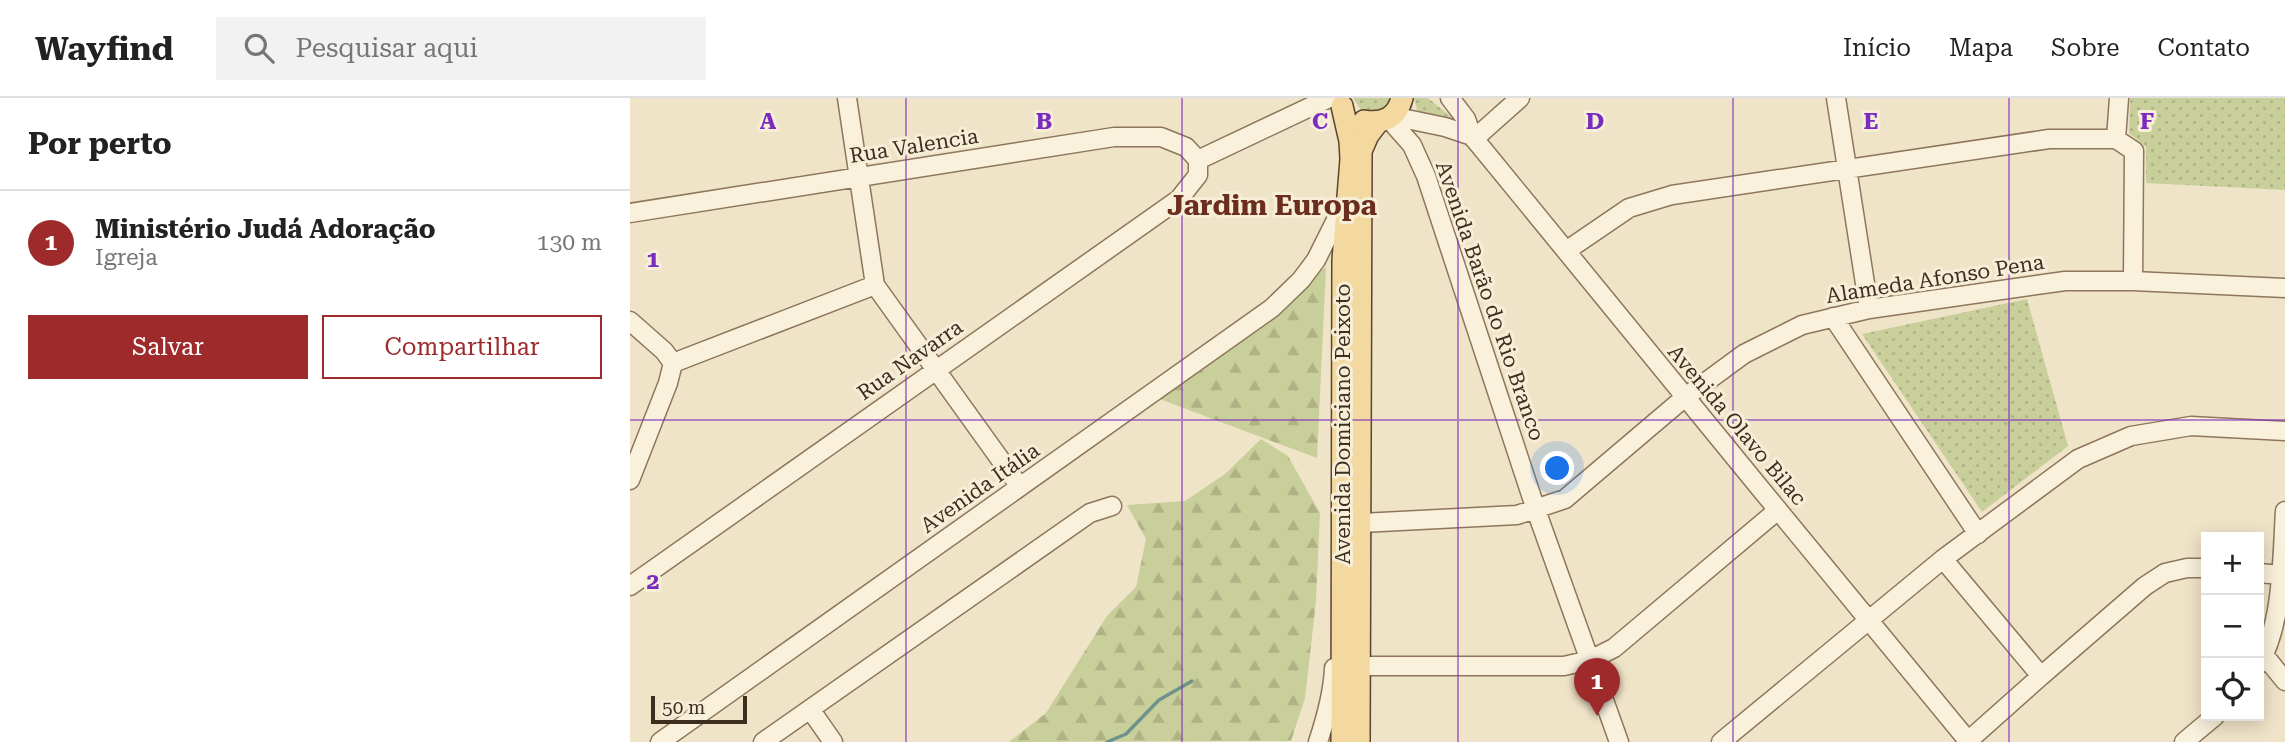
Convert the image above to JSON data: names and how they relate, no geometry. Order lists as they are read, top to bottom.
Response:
{
  "streets": {
    "main road": ["Avenida Domiciano Peixoto"],
    "street": [
      "Rua Valencia",
      "Alameda Afonso Pena",
      "Avenida Barão do Rio Branco",
      "Rua Navarra",
      "Avenida Olavo Bilac",
      "Avenida Itália"
    ]
  },
  "crossings": [
    ["Rua Valencia", "Rua Navarra"],
    ["Alameda Afonso Pena", "Avenida Barão do Rio Branco"],
    ["Alameda Afonso Pena", "Avenida Domiciano Peixoto"],
    ["Alameda Afonso Pena", "Avenida Olavo Bilac"],
    ["Avenida Barão do Rio Branco", "Avenida Domiciano Peixoto"],
    ["Avenida Domiciano Peixoto", "Avenida Itália"]
  ],
  "districts": ["Jardim Europa"],
  "scale_bar": "50 m",
  "page": {
    "header": "Wayfind",
    "search": "Pesquisar aqui",
    "nav": [
      "Início",
      "Mapa",
      "Sobre",
      "Contato"
    ],
    "heading": "Por perto",
    "list": [
      {
        "mark": "1",
        "name": "Ministério Judá Adoração",
        "note": "Igreja",
        "value": "130 m"
      }
    ],
    "buttons": ["Salvar", "Compartilhar"],
    "map_buttons": ["+", "−"],
    "pins": "1",
    "scale": "50 m"
  },
  "grid": {
    "columns": [
      "A",
      "B",
      "C",
      "D",
      "E",
      "F"
    ],
    "rows": ["1", "2"]
  }
}
